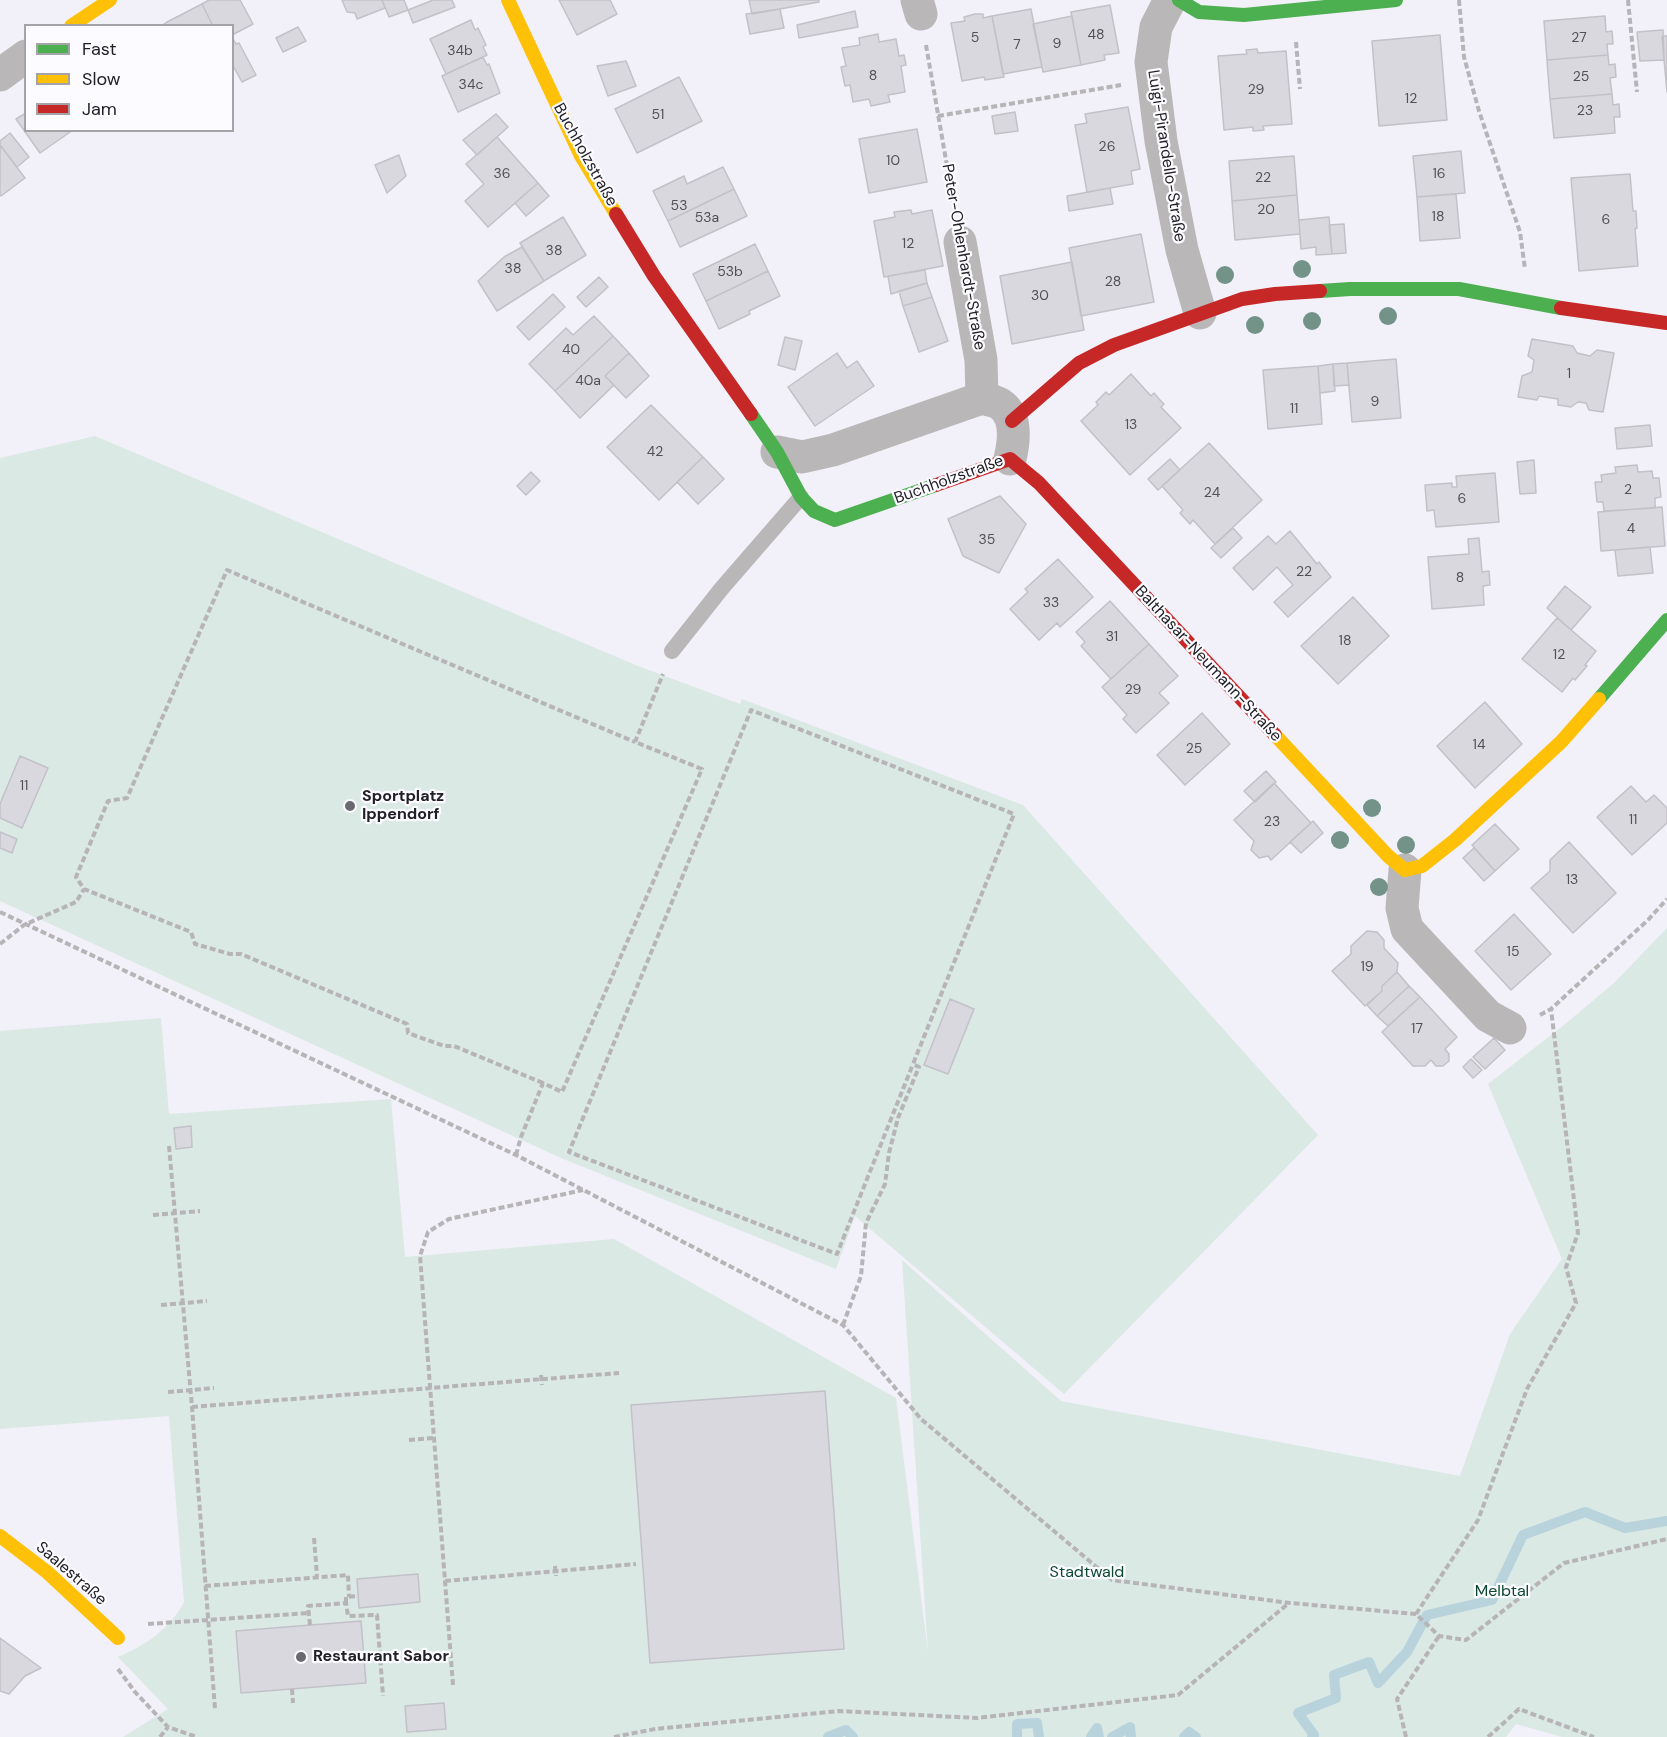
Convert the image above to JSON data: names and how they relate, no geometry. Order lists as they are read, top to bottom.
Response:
{
  "streets": {
    "street": [
      "Buchholzstraße",
      "Luigi-Pirandello-Straße",
      "Peter-Ohlenhardt-Straße",
      "Balthasar-Neumann-Straße",
      "Saalestraße"
    ]
  },
  "crossings": [
    ["Buchholzstraße", "Balthasar-Neumann-Straße"]
  ],
  "parks": ["Stadtwald", "Melbtal"],
  "places": ["Sportplatz Ippendorf", "Restaurant Sabor"],
  "house_numbers": [
    "48",
    "5",
    "27",
    "9",
    "7",
    "34b",
    "8",
    "25",
    "34c",
    "29",
    "12",
    "23",
    "51",
    "26",
    "10",
    "36",
    "16",
    "22",
    "53",
    "20",
    "18",
    "53a",
    "6",
    "12",
    "38",
    "38",
    "53b",
    "28",
    "30",
    "40",
    "1",
    "40a",
    "9",
    "11",
    "13",
    "42",
    "2",
    "24",
    "6",
    "4",
    "35",
    "22",
    "8",
    "33",
    "31",
    "18",
    "12",
    "29",
    "14",
    "25",
    "11",
    "11",
    "23",
    "13",
    "15",
    "19",
    "17"
  ],
  "legend": ["Fast", "Slow", "Jam"]
}
